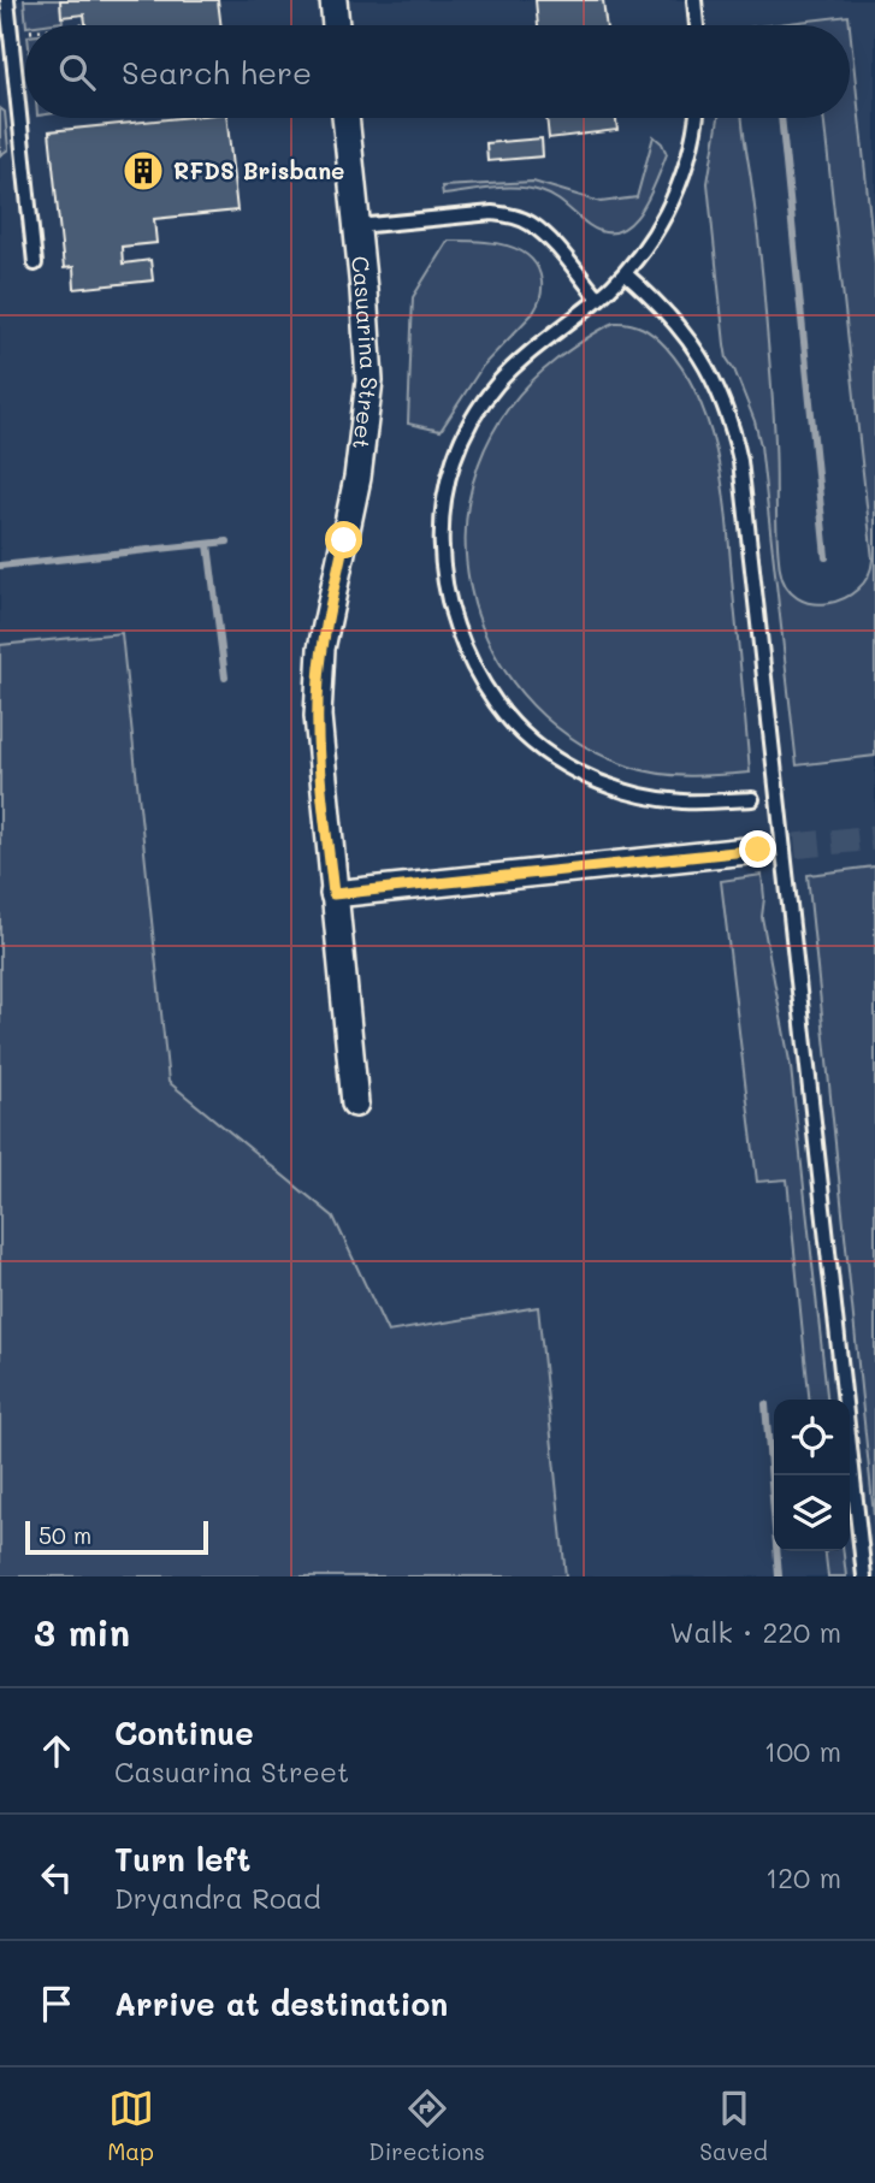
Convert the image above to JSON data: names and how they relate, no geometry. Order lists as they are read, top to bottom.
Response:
{
  "streets": {
    "street": ["Casuarina Street"]
  },
  "places": {
    "building": ["RFDS Brisbane"]
  },
  "scale_bar": "50 m",
  "page": {
    "search": "Search here",
    "scale": "50 m",
    "heading": ["3 min", "Walk · 220 m"],
    "list": [
      ["Continue", "Casuarina Street", "100 m"],
      ["Turn left", "Dryandra Road", "120 m"],
      "Arrive at destination"
    ],
    "nav": ["Map", "Directions", "Saved"]
  }
}
